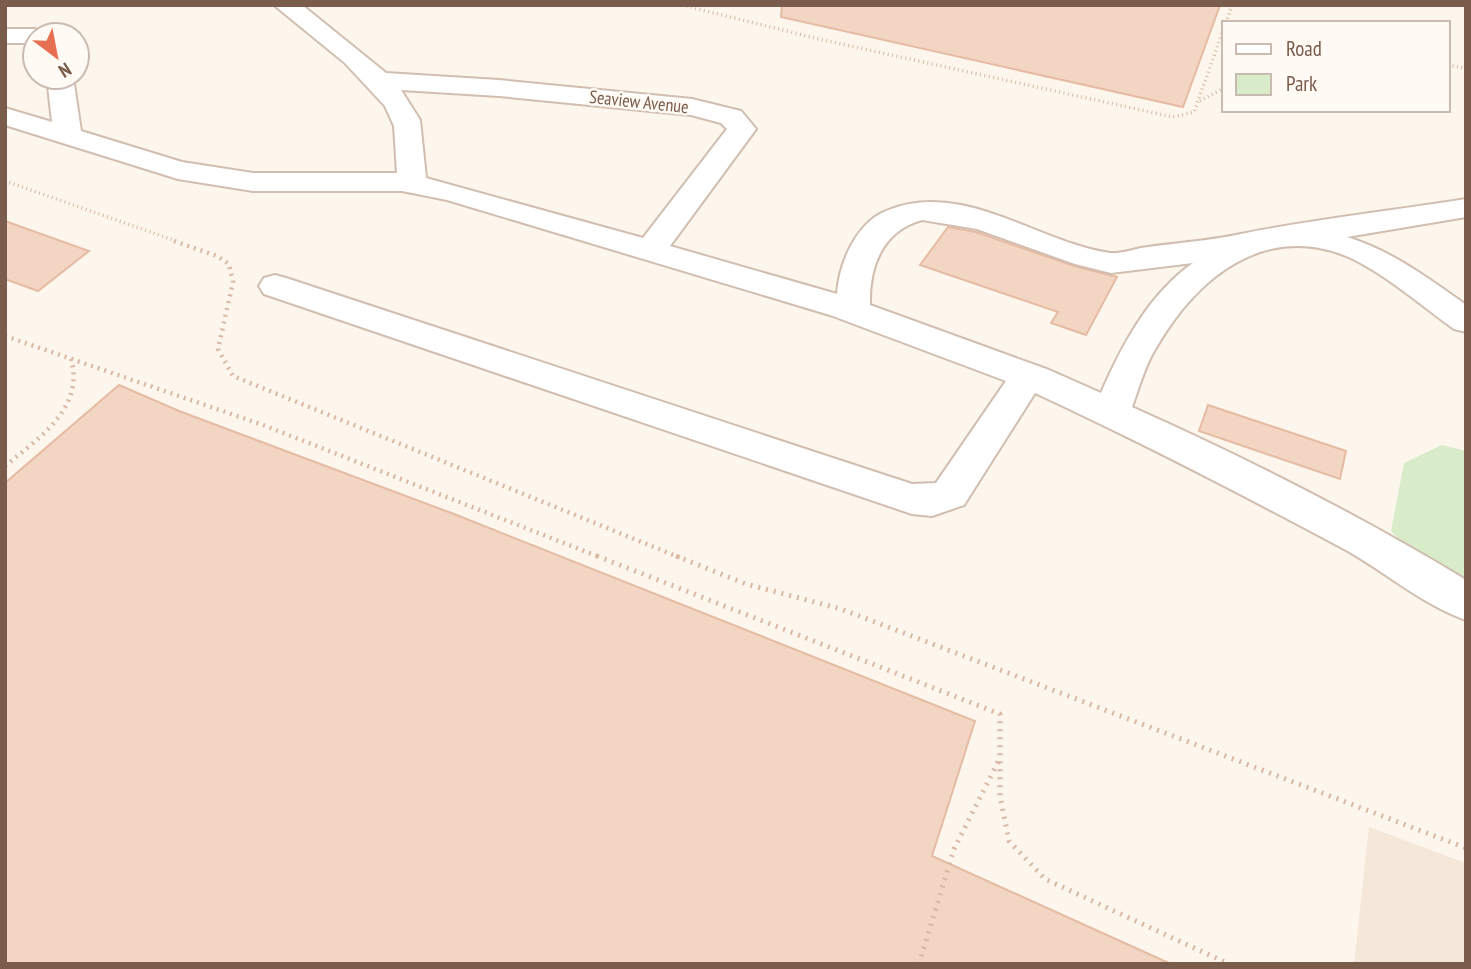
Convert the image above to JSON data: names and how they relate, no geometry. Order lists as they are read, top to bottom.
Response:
{
  "streets": {
    "lane": ["Seaview Avenue"]
  },
  "legend": ["Road", "Park"],
  "north": "bottom right"
}
